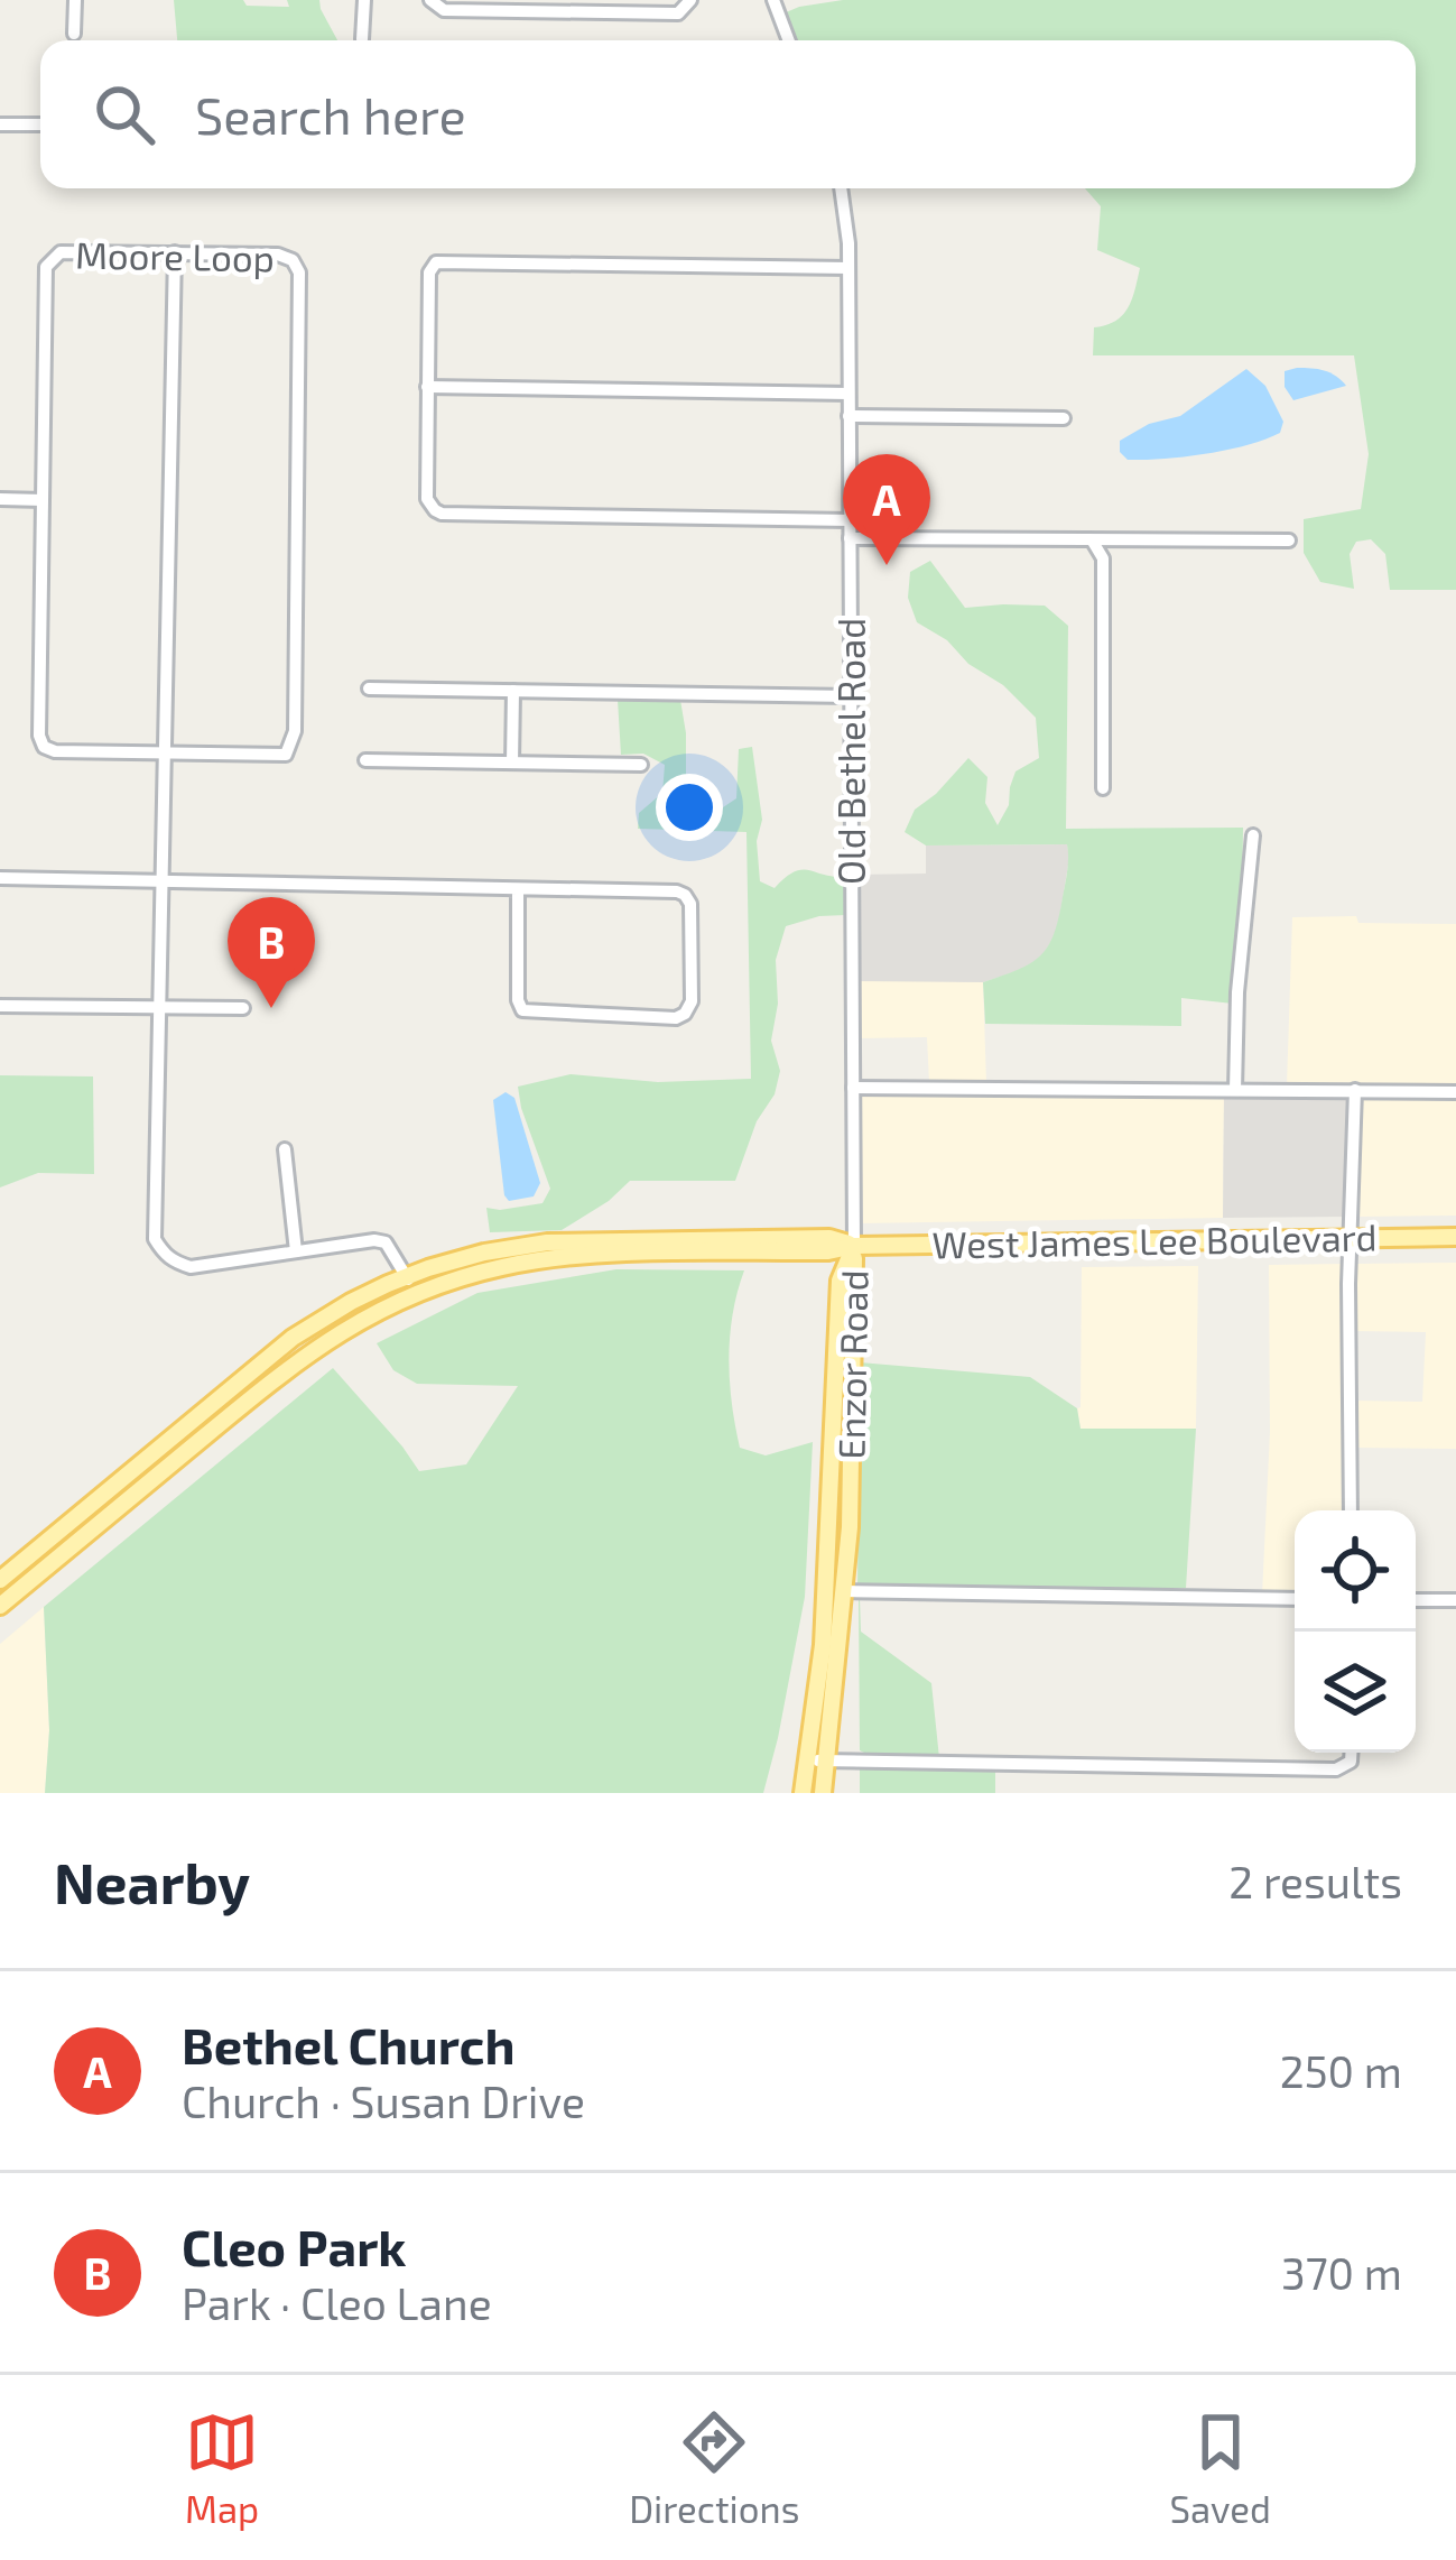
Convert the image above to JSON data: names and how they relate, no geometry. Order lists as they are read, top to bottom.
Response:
{
  "streets": {
    "main road": ["West James Lee Boulevard", "Enzor Road"],
    "street": ["Moore Loop", "Old Bethel Road"]
  },
  "crossings": [
    ["Old Bethel Road", "West James Lee Boulevard"],
    ["Old Bethel Road", "Enzor Road"],
    ["West James Lee Boulevard", "Enzor Road"]
  ],
  "page": {
    "search": "Search here",
    "pins": ["A", "B"],
    "heading": ["Nearby", "2 results"],
    "list": [
      {
        "mark": "A",
        "name": "Bethel Church",
        "note": "Church · Susan Drive",
        "value": "250 m"
      },
      {
        "mark": "B",
        "name": "Cleo Park",
        "note": "Park · Cleo Lane",
        "value": "370 m"
      }
    ],
    "nav": ["Map", "Directions", "Saved"]
  }
}
